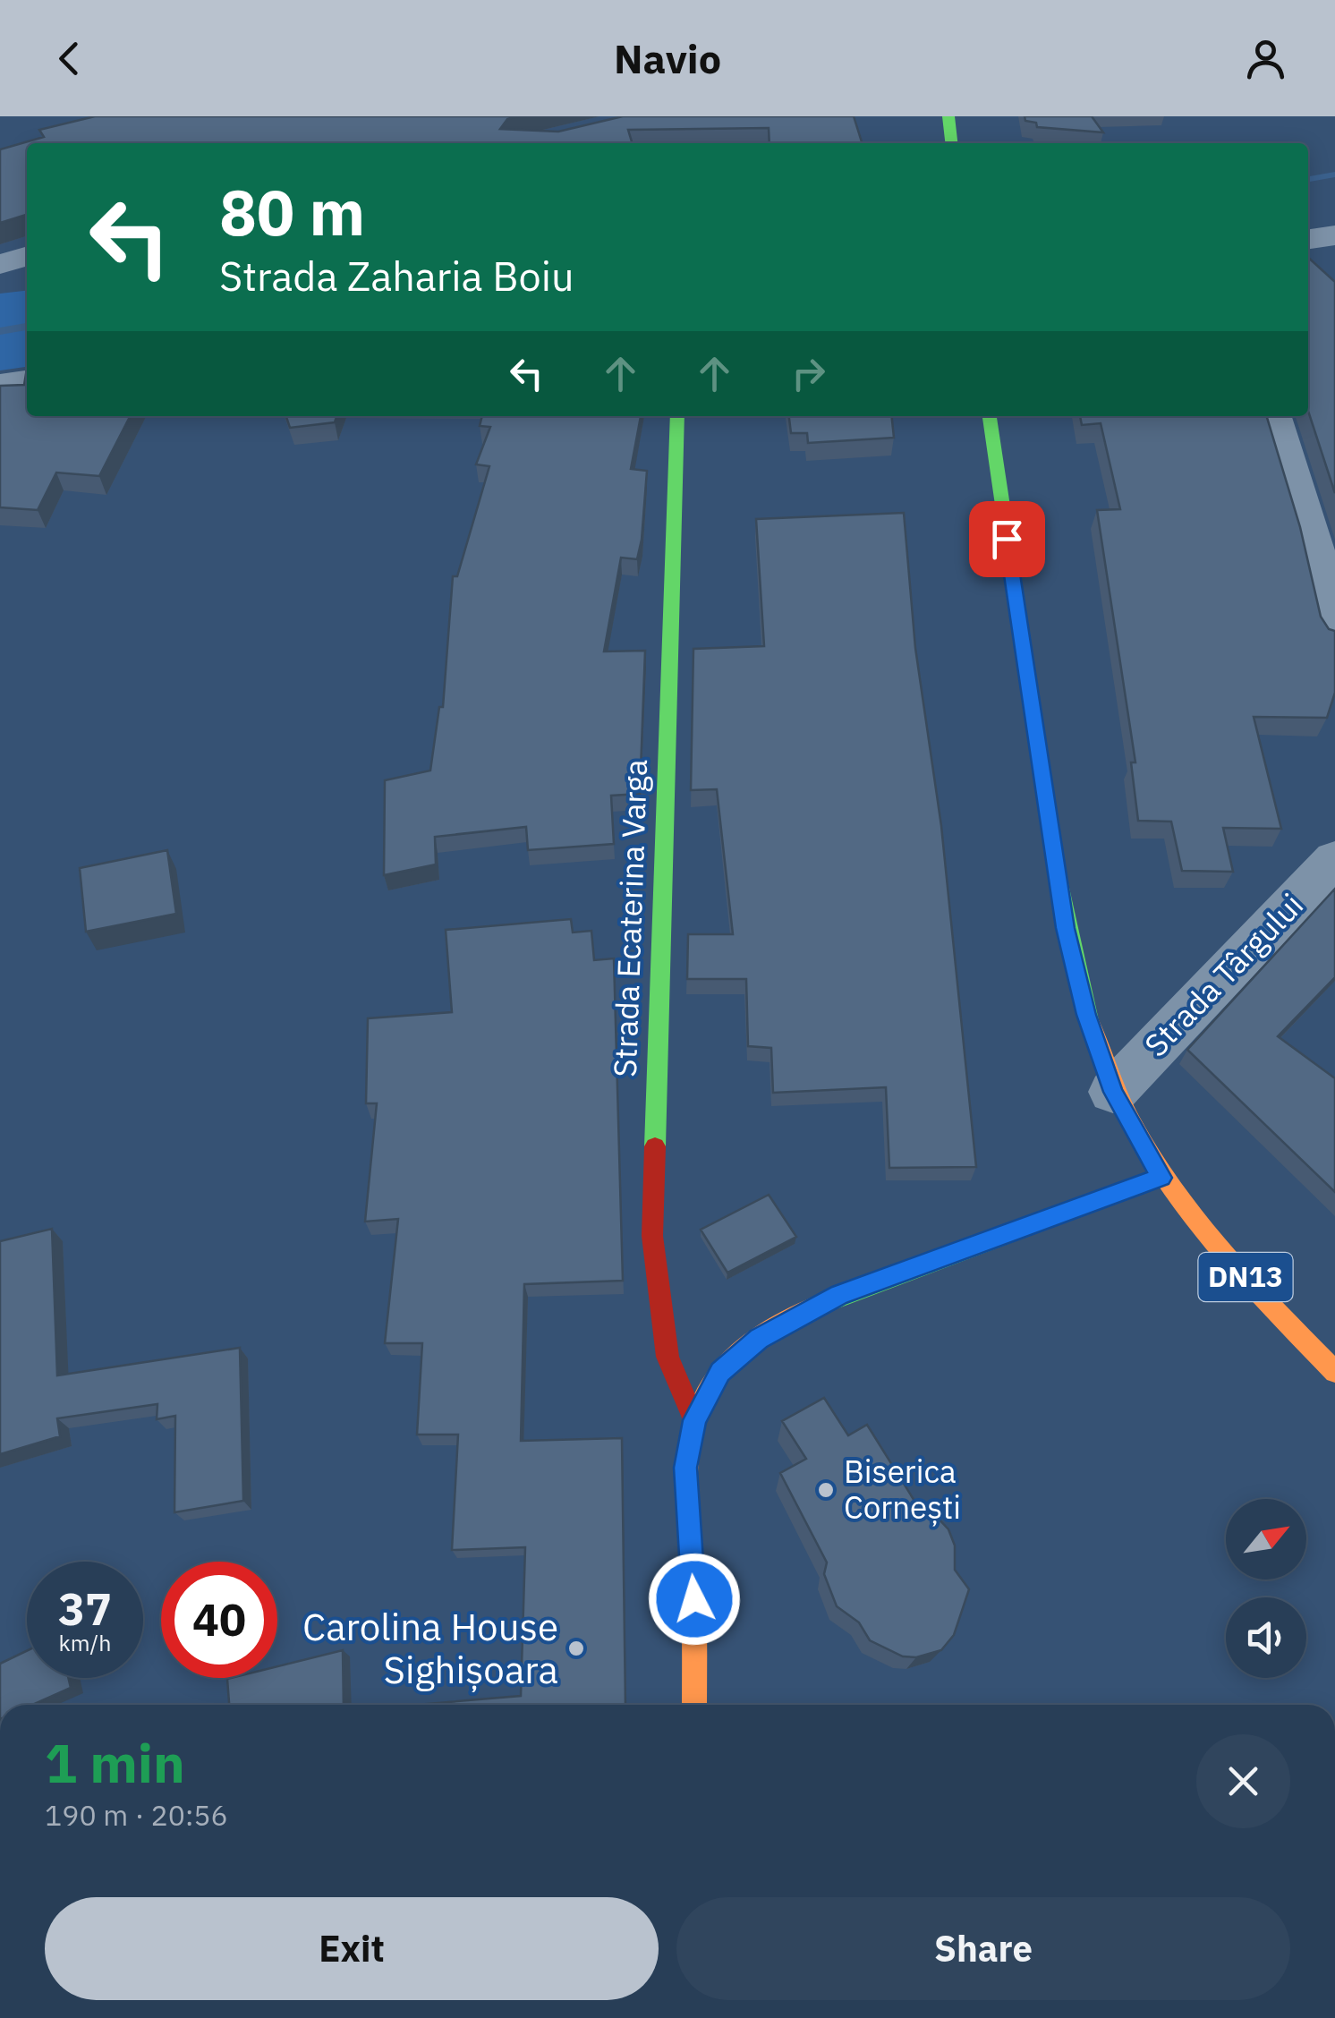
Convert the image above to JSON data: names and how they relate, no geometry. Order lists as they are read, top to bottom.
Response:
{
  "streets": {
    "main road": ["Strada Ecaterina Varga", "DN13"],
    "street": ["Strada Târgului"]
  },
  "crossings": [
    ["Strada Târgului", "DN13"]
  ],
  "places": ["Biserica Cornești", "Carolina House Sighișoara"],
  "north": "top right",
  "page": {
    "header": "Navio",
    "turn": ["80 m", "Strada Zaharia Boiu"],
    "speed": "37 km/h",
    "limit": "40",
    "heading": ["1 min", "190 m · 20:56"],
    "buttons": ["Exit", "Share"]
  }
}
